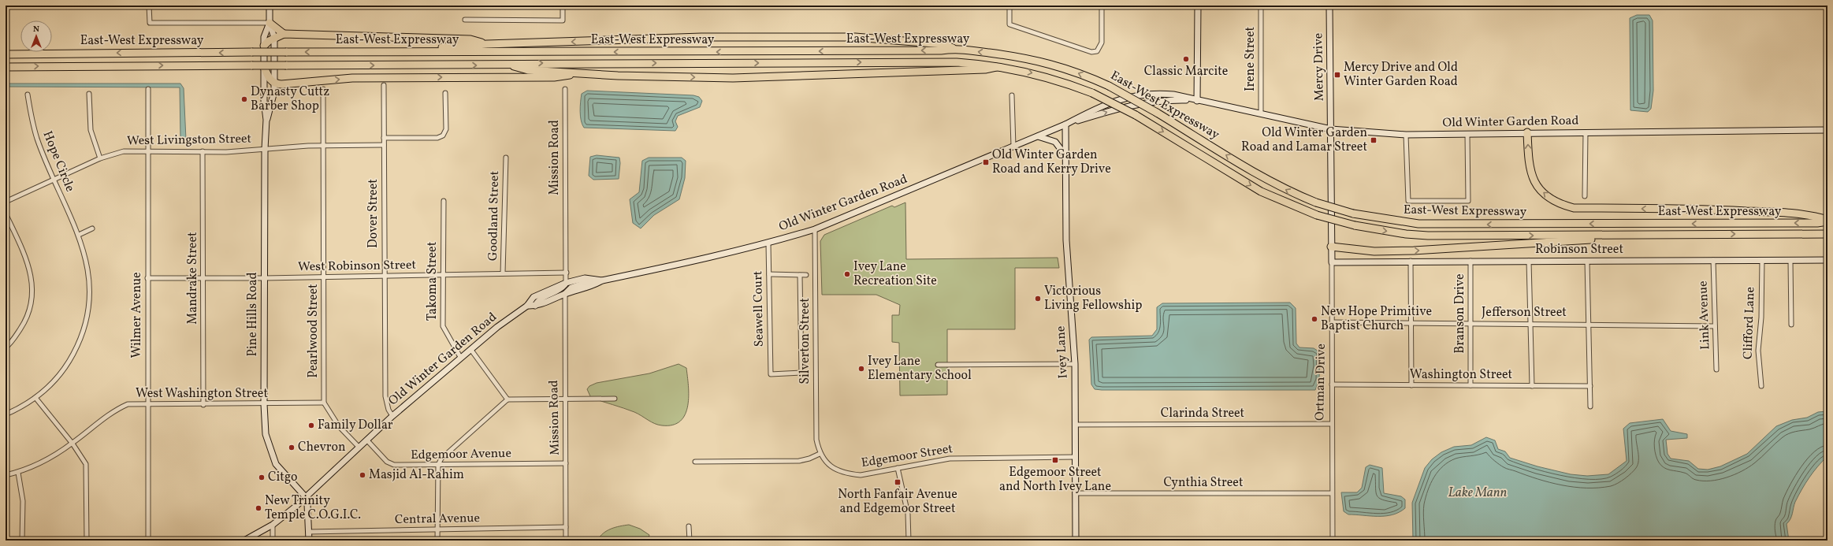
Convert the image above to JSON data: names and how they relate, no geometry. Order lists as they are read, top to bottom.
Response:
{
  "streets": {
    "highway": ["East-West Expressway"],
    "main road": [
      "Mercy Drive",
      "Old Winter Garden Road",
      "Robinson Street",
      "Pine Hills Road",
      "Ivey Lane",
      "Ortman Drive"
    ],
    "street": [
      "Irene Street",
      "West Livingston Street",
      "Mission Road",
      "Hope Circle",
      "Dover Street",
      "Goodland Street",
      "West Robinson Street",
      "Mandrake Street",
      "Takoma Street",
      "Seawell Court",
      "Jefferson Street",
      "Branson Drive",
      "Wilmer Avenue",
      "Link Avenue",
      "Clifford Lane",
      "Pearlwood Street",
      "Silverton Street",
      "Washington Street",
      "West Washington Street",
      "Clarinda Street",
      "Edgemoor Avenue",
      "Edgemoor Street",
      "Cynthia Street",
      "Central Avenue"
    ]
  },
  "crossings": [
    ["Irene Street", "Old Winter Garden Road"],
    ["Mercy Drive", "Old Winter Garden Road"],
    ["Mercy Drive", "Ortman Drive"],
    ["Old Winter Garden Road", "Mission Road"],
    ["Old Winter Garden Road", "Dover Street"],
    ["Old Winter Garden Road", "Takoma Street"],
    ["Old Winter Garden Road", "Seawell Court"],
    ["Old Winter Garden Road", "Pine Hills Road"],
    ["Old Winter Garden Road", "Silverton Street"],
    ["Old Winter Garden Road", "Ivey Lane"],
    ["Old Winter Garden Road", "Ortman Drive"],
    ["Old Winter Garden Road", "Edgemoor Avenue"],
    ["West Livingston Street", "Hope Circle"],
    ["West Livingston Street", "Dover Street"],
    ["West Livingston Street", "Mandrake Street"],
    ["West Livingston Street", "Pine Hills Road"],
    ["West Livingston Street", "Wilmer Avenue"],
    ["West Livingston Street", "Pearlwood Street"],
    ["Mission Road", "West Robinson Street"],
    ["Mission Road", "Edgemoor Avenue"],
    ["Mission Road", "Central Avenue"],
    ["Dover Street", "West Robinson Street"],
    ["Goodland Street", "West Robinson Street"],
    ["Robinson Street", "Branson Drive"],
    ["Robinson Street", "Link Avenue"],
    ["Robinson Street", "Clifford Lane"],
    ["Robinson Street", "Ortman Drive"],
    ["West Robinson Street", "Mandrake Street"],
    ["West Robinson Street", "Takoma Street"],
    ["West Robinson Street", "Pine Hills Road"],
    ["West Robinson Street", "Wilmer Avenue"],
    ["West Robinson Street", "Pearlwood Street"],
    ["Mandrake Street", "West Washington Street"],
    ["Jefferson Street", "Branson Drive"],
    ["Jefferson Street", "Link Avenue"],
    ["Jefferson Street", "Ortman Drive"],
    ["Branson Drive", "Washington Street"],
    ["Pine Hills Road", "West Washington Street"],
    ["Wilmer Avenue", "West Washington Street"],
    ["Pearlwood Street", "West Washington Street"],
    ["Silverton Street", "Edgemoor Street"],
    ["Ivey Lane", "Clarinda Street"],
    ["Ivey Lane", "Edgemoor Street"],
    ["Ivey Lane", "Cynthia Street"],
    ["Washington Street", "Ortman Drive"],
    ["Ortman Drive", "Clarinda Street"],
    ["Ortman Drive", "Cynthia Street"]
  ],
  "water": ["Lake Mann"],
  "places": {
    "other": [
      "Classic Marcite",
      "Dynasty Cuttz Barber Shop",
      "Ivey Lane Recreation Site",
      "Victorious Living Fellowship",
      "New Hope Primitive Baptist Church",
      "Ivey Lane Elementary School",
      "Family Dollar",
      "Chevron",
      "Masjid Al-Rahim",
      "Citgo",
      "New Trinity Temple C.O.G.I.C."
    ],
    "transit": [
      "Mercy Drive and Old Winter Garden Road",
      "Old Winter Garden Road and Lamar Street",
      "Old Winter Garden Road and Kerry Drive",
      "Edgemoor Street and North Ivey Lane",
      "North Fanfair Avenue and Edgemoor Street"
    ]
  },
  "north": "top"
}
